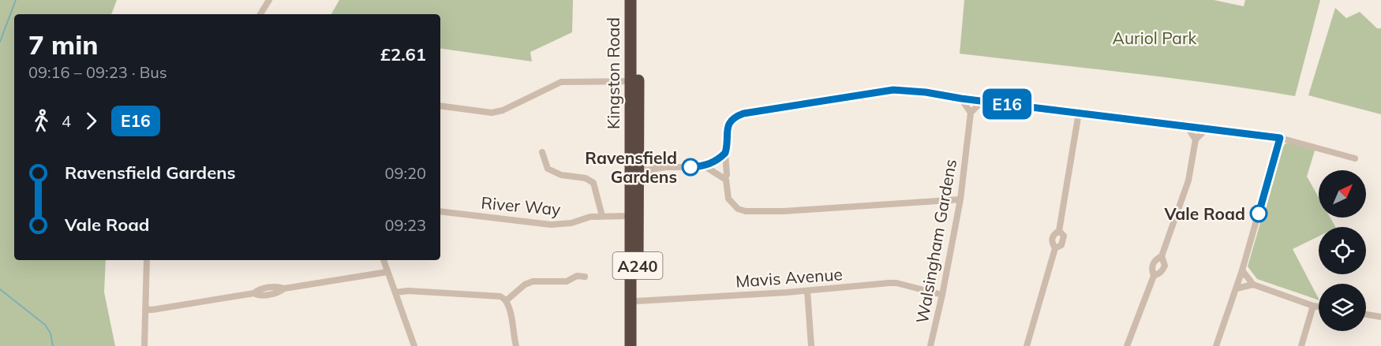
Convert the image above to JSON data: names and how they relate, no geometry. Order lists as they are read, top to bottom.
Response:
{
  "streets": {
    "highway": ["Kingston Road", "A240"],
    "street": ["River Way", "Walsingham Gardens", "Mavis Avenue"]
  },
  "crossings": [
    ["Kingston Road", "River Way"],
    ["Kingston Road", "Mavis Avenue"],
    ["Walsingham Gardens", "Mavis Avenue"]
  ],
  "parks": ["Auriol Park"],
  "places": ["Ravensfield Gardens", "Vale Road"],
  "lines": ["bus line E16"],
  "north": "top right",
  "page": {
    "on_map": "E16",
    "heading": ["7 min", "09:16 – 09:23 · Bus", "£2.61"],
    "legs": ["4", "E16"],
    "list": [
      {
        "name": "Ravensfield Gardens",
        "value": "09:20"
      },
      {
        "name": "Vale Road",
        "value": "09:23"
      }
    ]
  }
}
